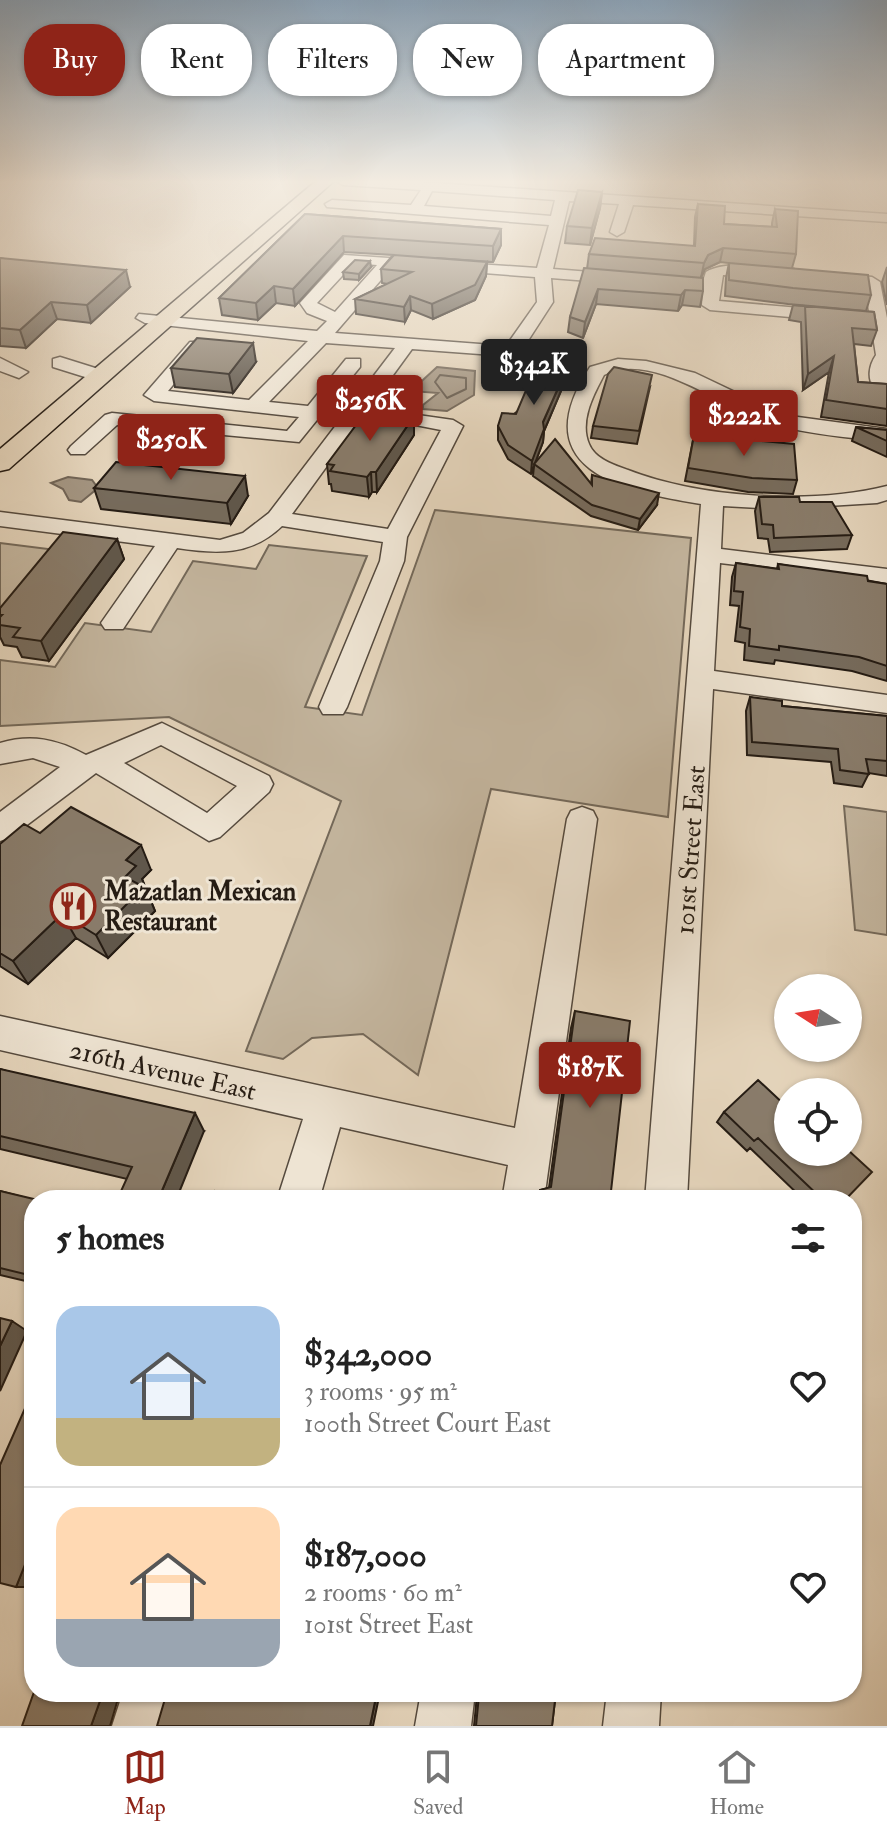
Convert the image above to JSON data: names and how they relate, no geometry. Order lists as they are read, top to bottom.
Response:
{
  "streets": {
    "street": ["101st Street East", "216th Avenue East"]
  },
  "places": {
    "restaurant": ["Mazatlan Mexican Restaurant"]
  },
  "north": "left",
  "page": {
    "chip": [
      "Buy",
      "Rent",
      "Filters",
      "New",
      "Apartment"
    ],
    "price": [
      "$342K",
      "$256K",
      "$222K",
      "$250K",
      "$187K"
    ],
    "heading": "5 homes",
    "list": [
      {
        "name": "$342,000",
        "note": "3 rooms · 95 m² · 100th Street Court East"
      },
      {
        "name": "$187,000",
        "note": "2 rooms · 60 m² · 101st Street East"
      }
    ],
    "tabs": ["Map", "Saved", "Home"]
  }
}
